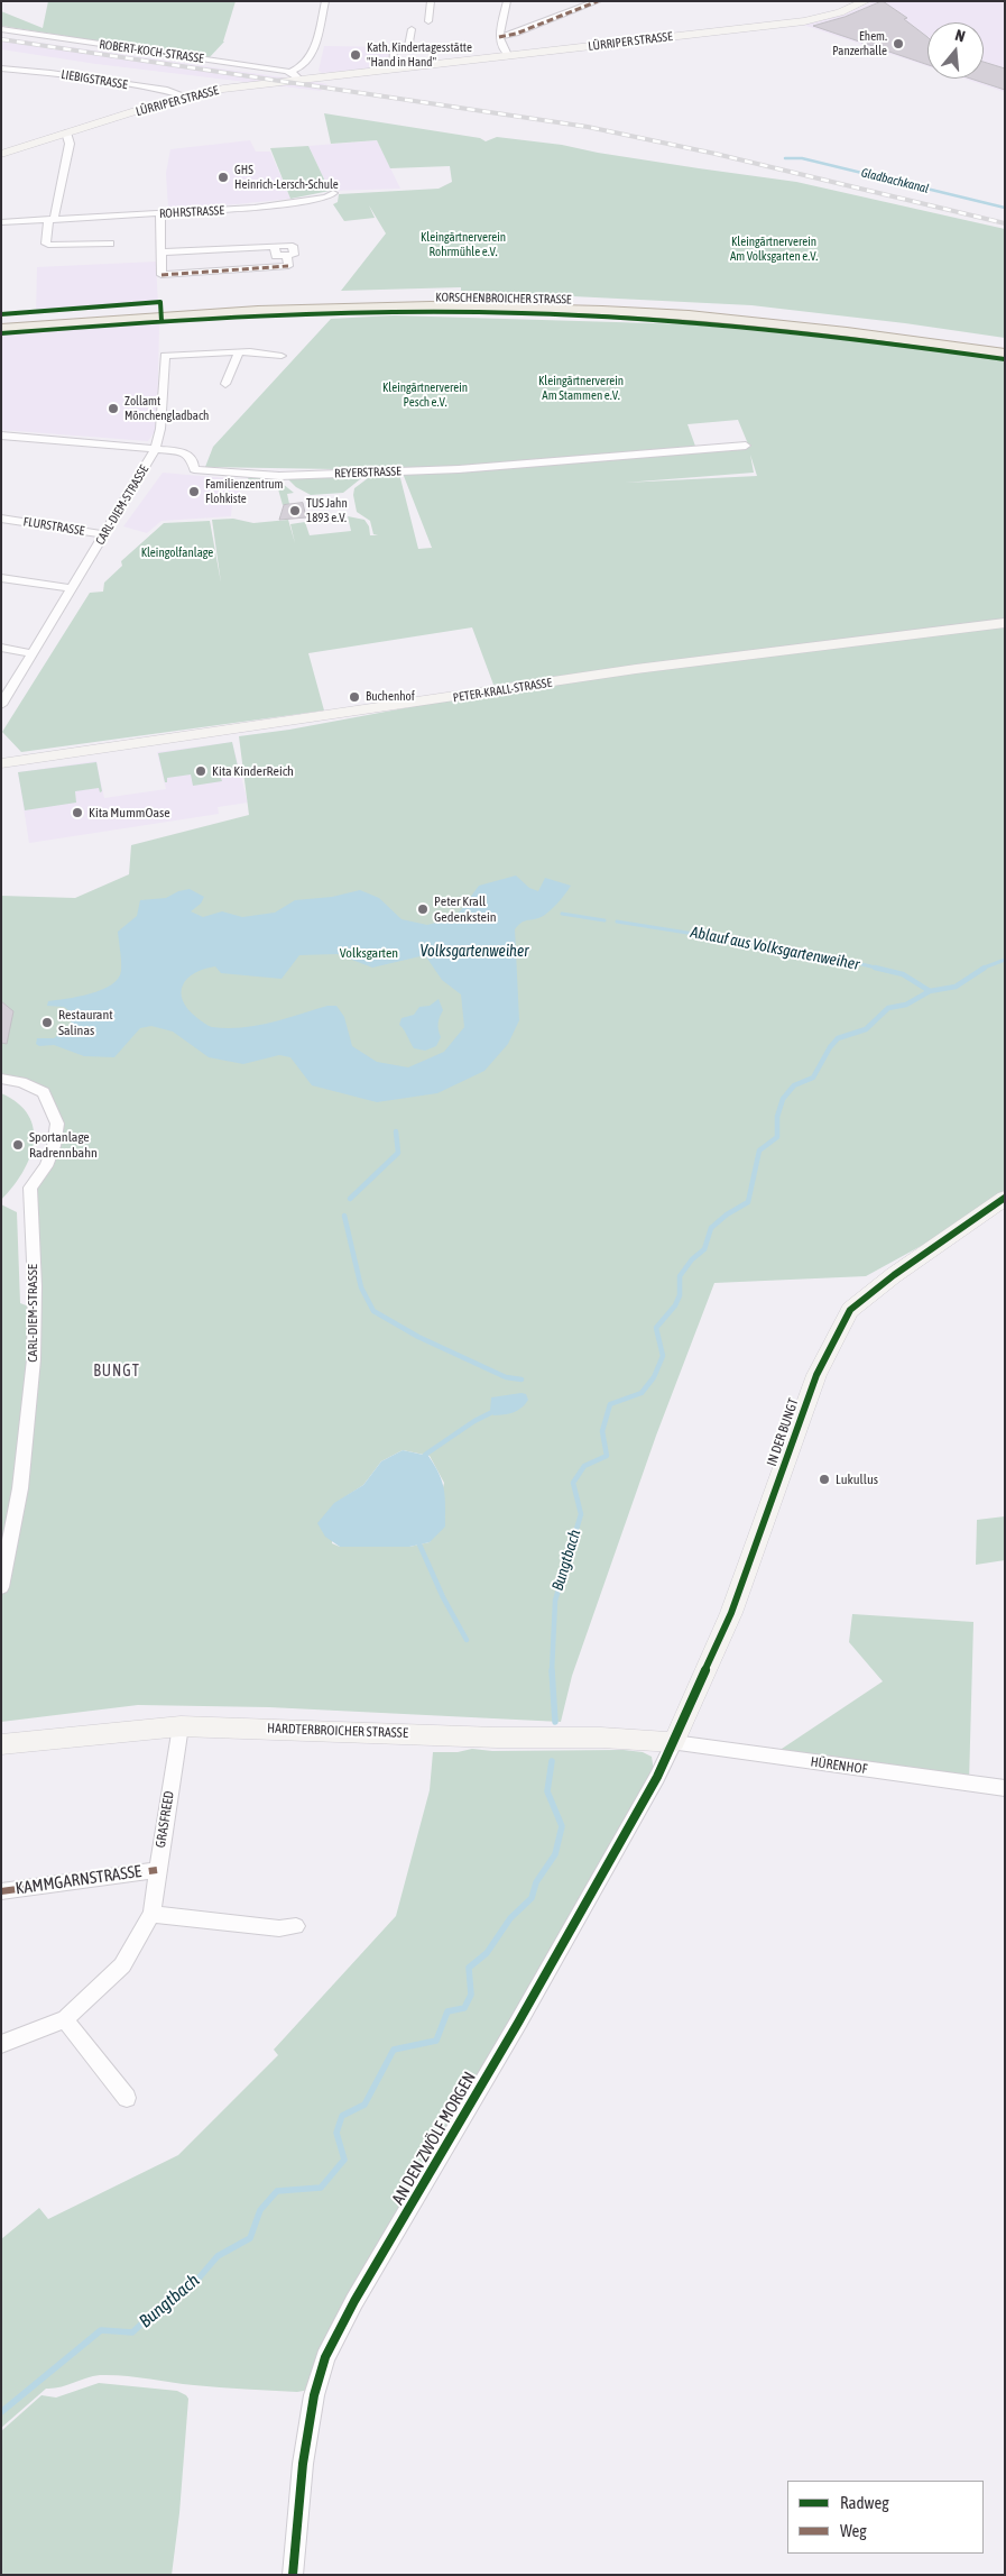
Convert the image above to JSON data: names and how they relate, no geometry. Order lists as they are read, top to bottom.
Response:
{
  "streets": {
    "main road": ["KORSCHENBROICHER STRASSE"],
    "street": [
      "LÜRRIPER STRASSE",
      "ROBERT-KOCH-STRASSE",
      "LIEBIGSTRASSE",
      "ROHRSTRASSE",
      "REYERSTRASSE",
      "CARL-DIEM-STRASSE",
      "FLURSTRASSE",
      "PETER-KRALL-STRASSE",
      "IN DER BUNGT",
      "HARDTERBROICHER STRASSE",
      "HÜRENHOF",
      "GRASFREED",
      "KAMMGARNSTRASSE",
      "AN DEN ZWÖLF MORGEN"
    ]
  },
  "crossings": [
    ["LÜRRIPER STRASSE", "ROBERT-KOCH-STRASSE"],
    ["LÜRRIPER STRASSE", "LIEBIGSTRASSE"],
    ["REYERSTRASSE", "CARL-DIEM-STRASSE"],
    ["CARL-DIEM-STRASSE", "FLURSTRASSE"],
    ["IN DER BUNGT", "HARDTERBROICHER STRASSE"],
    ["IN DER BUNGT", "HÜRENHOF"],
    ["IN DER BUNGT", "AN DEN ZWÖLF MORGEN"],
    ["HARDTERBROICHER STRASSE", "HÜRENHOF"],
    ["HARDTERBROICHER STRASSE", "GRASFREED"],
    ["HARDTERBROICHER STRASSE", "AN DEN ZWÖLF MORGEN"],
    ["HÜRENHOF", "AN DEN ZWÖLF MORGEN"],
    ["GRASFREED", "KAMMGARNSTRASSE"]
  ],
  "districts": ["BUNGT"],
  "water": [
    "Gladbachkanal",
    "Ablauf aus Volksgartenweiher",
    "Volksgartenweiher",
    "Bungtbach"
  ],
  "parks": [
    "Kleingärtnerverein Rohrmühle e.V.",
    "Kleingärtnerverein Am Volksgarten e.V.",
    "Kleingärtnerverein Am Stammen e.V.",
    "Kleingärtnerverein Pesch e.V.",
    "Kleingolfanlage",
    "Volksgarten"
  ],
  "places": [
    "Ehem. Panzerhalle",
    "Kath. Kindertagesstätte \"Hand in Hand\"",
    "GHS Heinrich-Lersch-Schule",
    "Zollamt Mönchengladbach",
    "Familienzentrum Flohkiste",
    "TUS Jahn 1893 e.V.",
    "Buchenhof",
    "Kita KinderReich",
    "Kita MummOase",
    "Peter Krall Gedenkstein",
    "Restaurant Salinas",
    "Sportanlage Radrennbahn",
    "Lukullus"
  ],
  "legend": ["Radweg", "Weg"],
  "north": "top"
}
